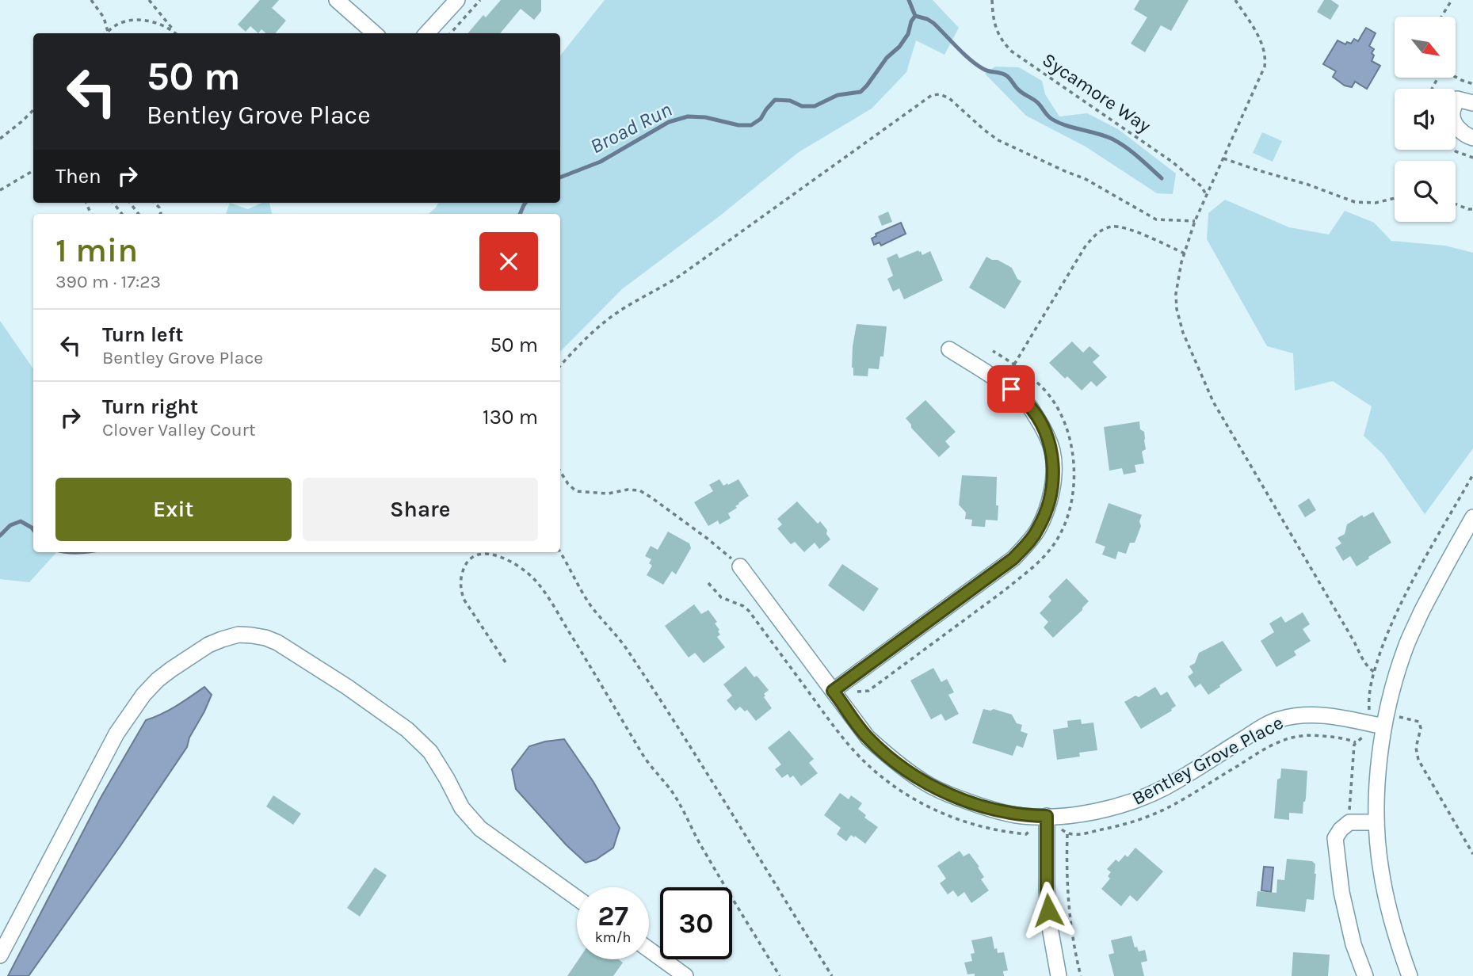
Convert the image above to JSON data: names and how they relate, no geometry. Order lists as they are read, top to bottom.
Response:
{
  "streets": {
    "street": ["Bentley Grove Place"],
    "path": ["Sycamore Way"]
  },
  "water": ["Broad Run"],
  "north": "bottom right",
  "page": {
    "turn": ["50 m", "Bentley Grove Place"],
    "then": "Then",
    "heading": ["1 min", "390 m · 17:23"],
    "list": [
      {
        "name": "Turn left",
        "note": "Bentley Grove Place",
        "value": "50 m"
      },
      {
        "name": "Turn right",
        "note": "Clover Valley Court",
        "value": "130 m"
      }
    ],
    "buttons": ["Exit", "Share"],
    "speed": "27 km/h",
    "limit": "30"
  }
}
